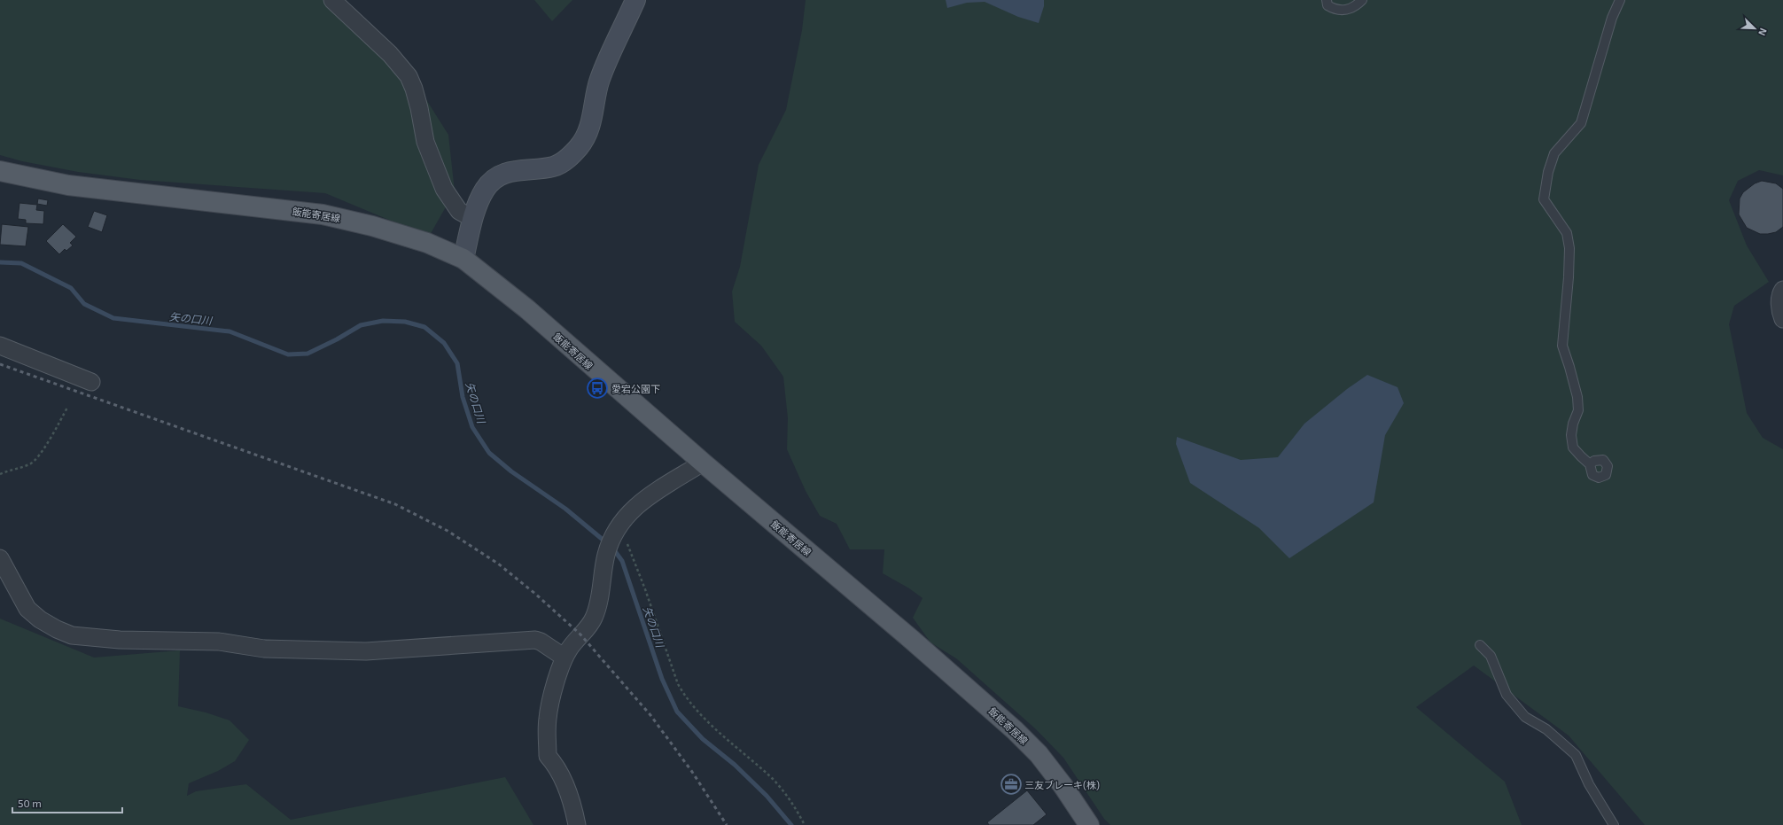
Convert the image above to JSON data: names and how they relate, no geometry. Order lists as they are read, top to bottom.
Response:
{
  "streets": {
    "main road": ["飯能寄居線"]
  },
  "water": ["矢の口川"],
  "places": {
    "bus stop": ["愛宕公園下"],
    "office": ["三友ブレーキ(株)"]
  },
  "scale_bar": "50 m",
  "north": "bottom right"
}
